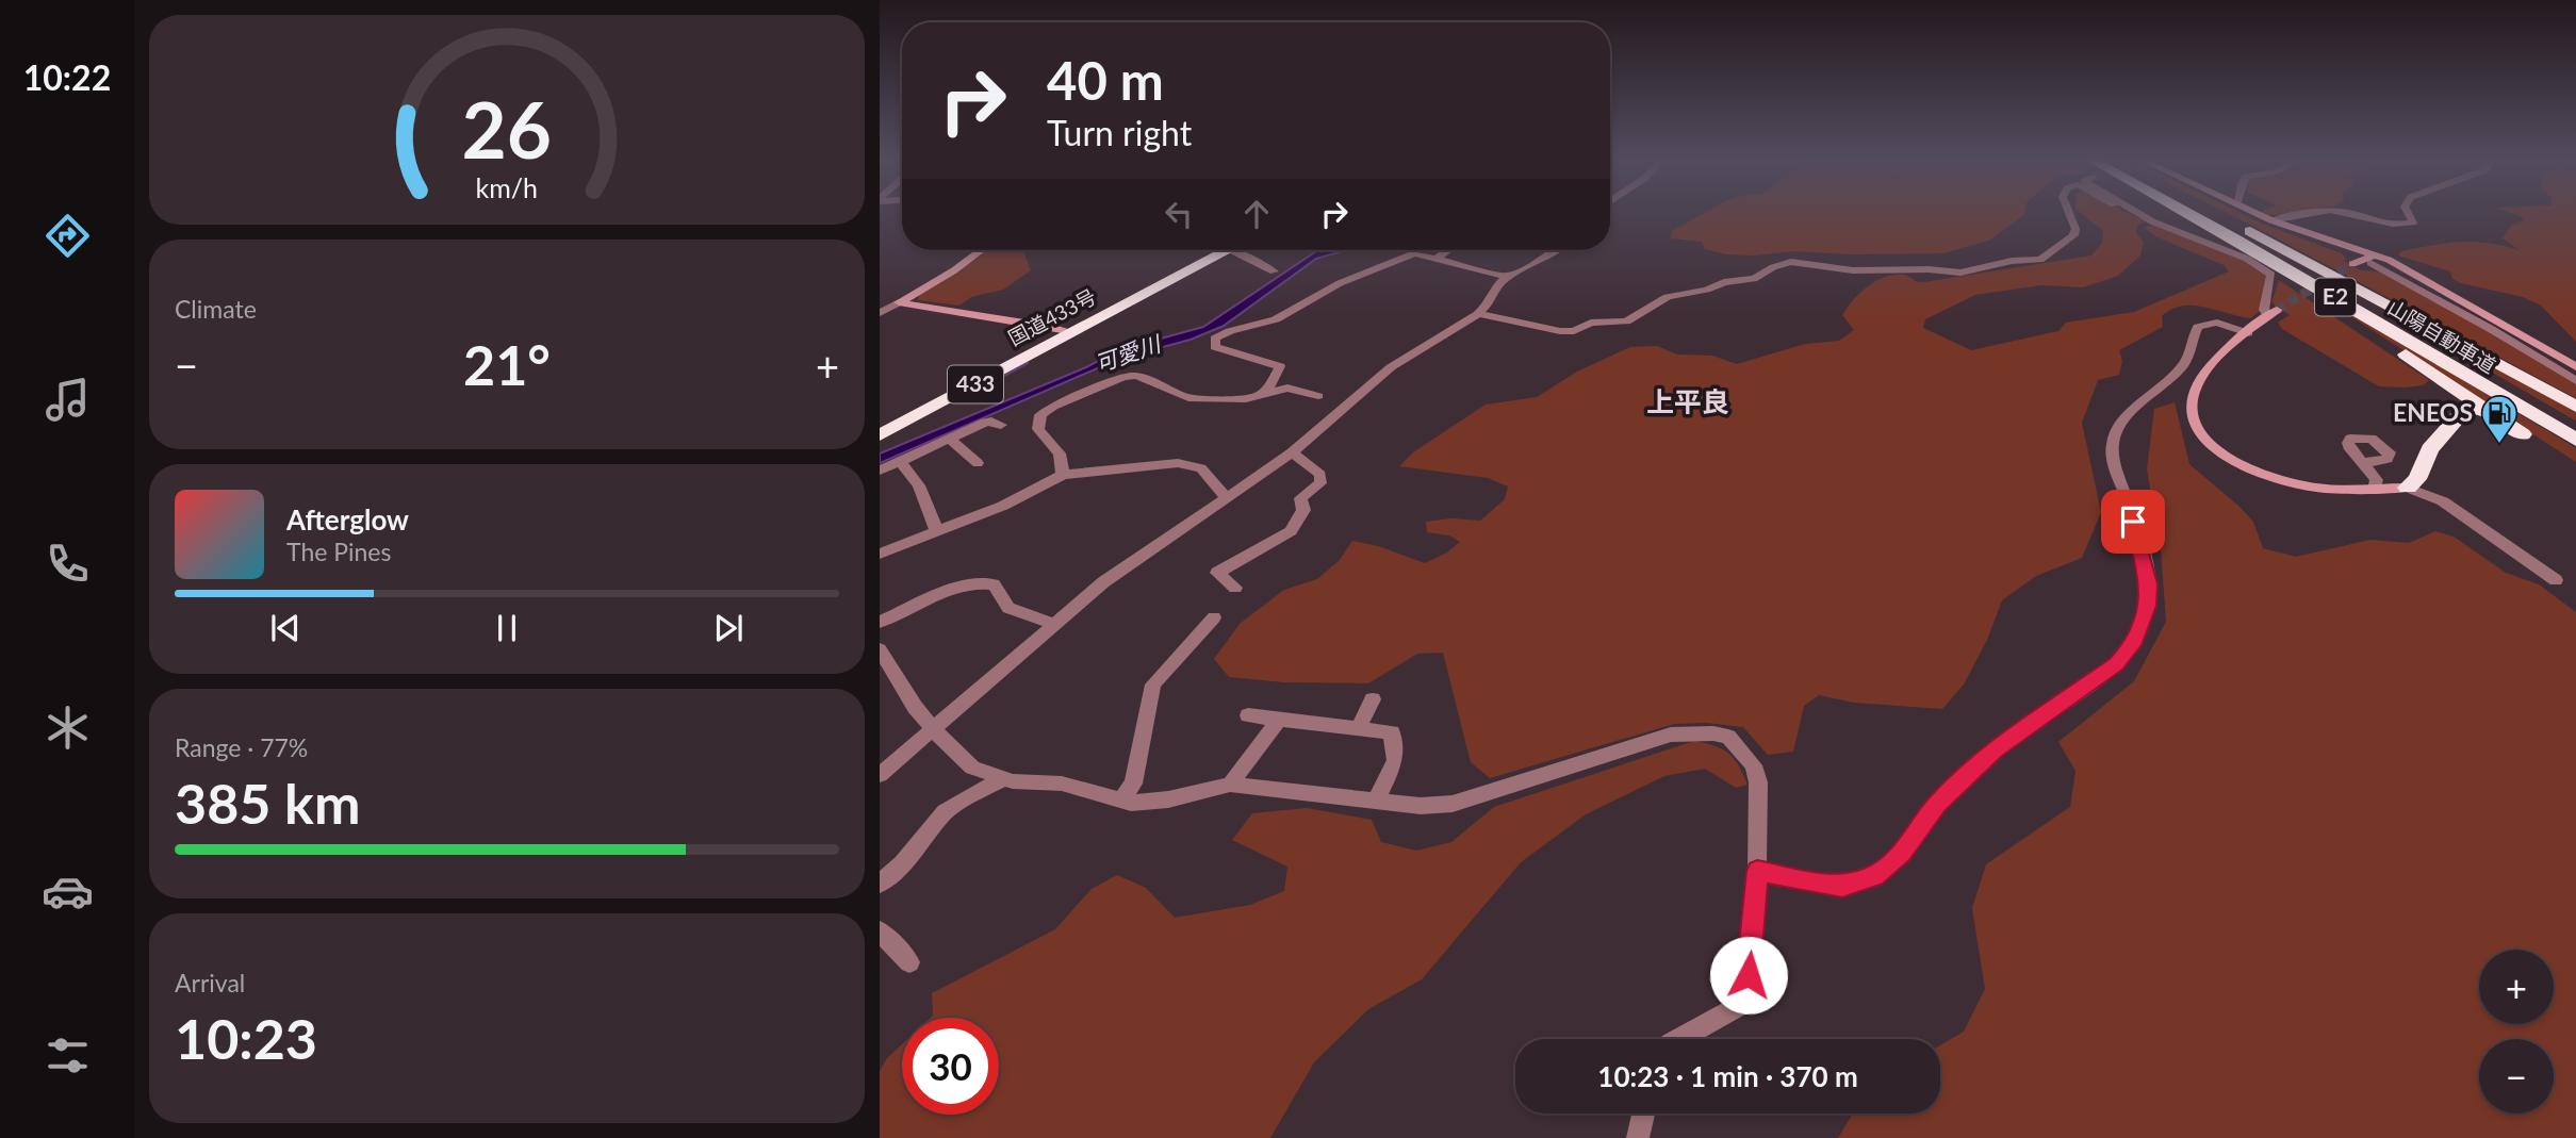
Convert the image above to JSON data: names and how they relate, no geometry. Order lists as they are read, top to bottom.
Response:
{
  "streets": {
    "highway": [
      "E2",
      "国道433号",
      "山陽自動車道",
      "433"
    ]
  },
  "districts": ["上平良"],
  "water": ["可愛川"],
  "places": {
    "fuel station": ["ENEOS"]
  },
  "page": {
    "tabs": "10:22",
    "turn": ["40 m", "Turn right"],
    "tile": [
      "Climate",
      ["Range · 77%", "385 km"],
      ["Arrival", "10:23"]
    ],
    "heat": ["−", "21°", "+"],
    "song": ["Afterglow", "The Pines"],
    "map_buttons": ["+", "−"],
    "limit": "30",
    "trip": "10:23 · 1 min · 370 m",
    "gauge": ["26", "km/h"]
  }
}
